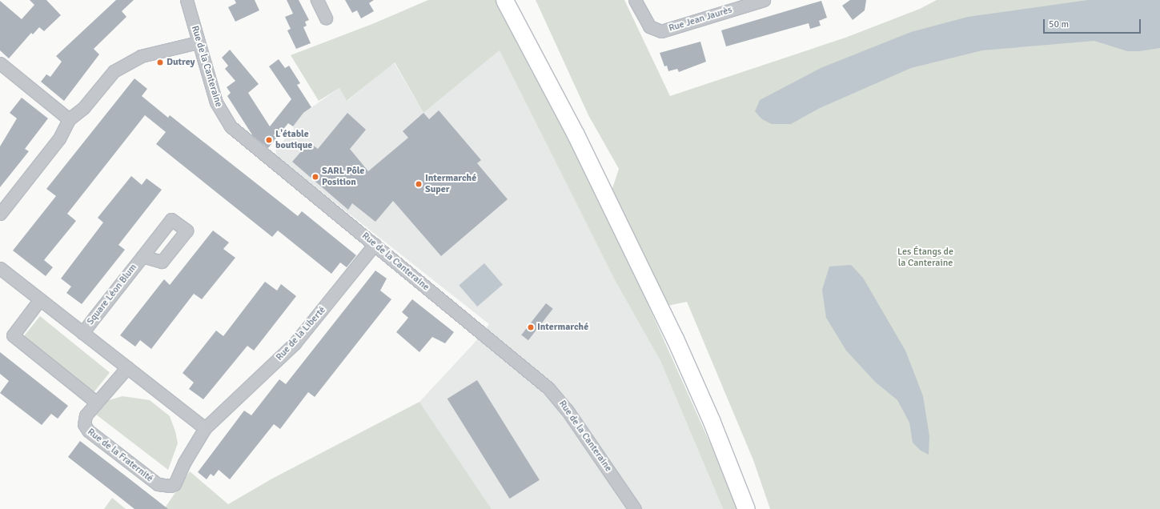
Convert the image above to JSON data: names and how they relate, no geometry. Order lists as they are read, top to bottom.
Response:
{
  "streets": {
    "street": [
      "Rue Jean Jaurès",
      "Rue de la Canteraine",
      "Square Léon Blum",
      "Rue de la Liberté",
      "Rue de la Fraternité"
    ]
  },
  "crossings": [
    ["Rue de la Canteraine", "Rue de la Liberté"],
    ["Rue de la Liberté", "Rue de la Fraternité"]
  ],
  "parks": ["Les Étangs de la Canteraine"],
  "places": [
    "Dutrey",
    "L'étable boutique",
    "SARL Pôle Position",
    "Intermarché Super",
    "Intermarché"
  ],
  "scale_bar": "50 m"
}
